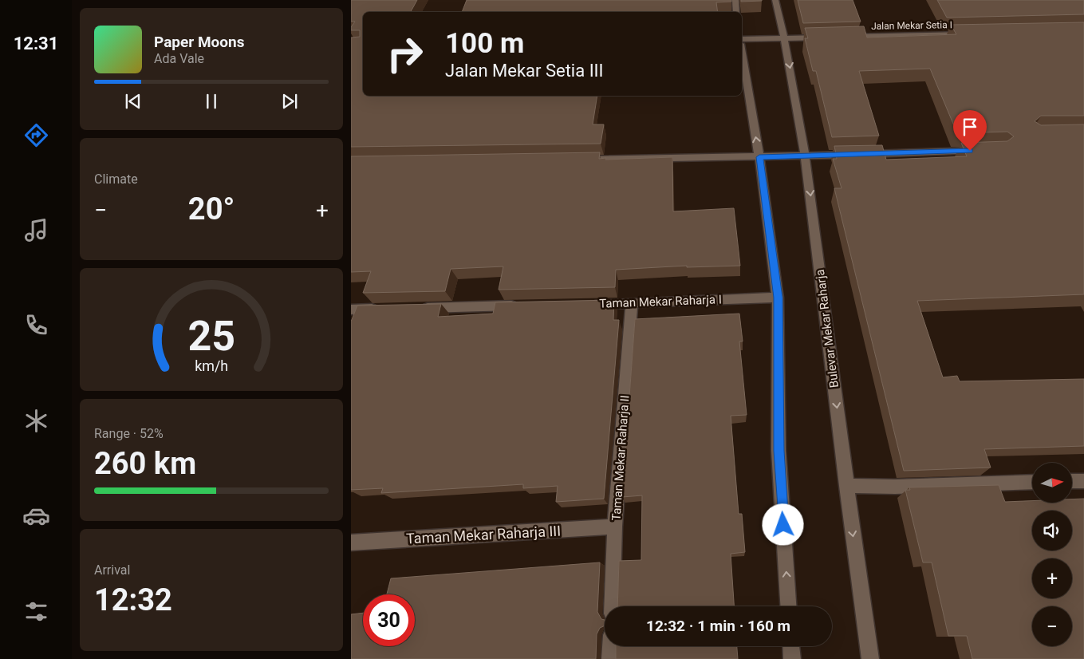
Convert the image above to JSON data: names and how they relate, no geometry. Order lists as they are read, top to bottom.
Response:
{
  "streets": {
    "street": [
      "Jalan Mekar Setia I",
      "Taman Mekar Raharja I",
      "Bulevar Mekar Raharja",
      "Taman Mekar Raharja II",
      "Taman Mekar Raharja III"
    ]
  },
  "crossings": [
    ["Taman Mekar Raharja I", "Taman Mekar Raharja II"],
    ["Taman Mekar Raharja II", "Taman Mekar Raharja III"]
  ],
  "north": "right",
  "page": {
    "tabs": "12:31",
    "turn": ["100 m", "Jalan Mekar Setia III"],
    "song": ["Paper Moons", "Ada Vale"],
    "tile": [
      "Climate",
      ["Range · 52%", "260 km"],
      ["Arrival", "12:32"]
    ],
    "heat": ["−", "20°", "+"],
    "map_buttons": ["+", "−"],
    "limit": "30",
    "trip": "12:32 · 1 min · 160 m",
    "gauge": ["25", "km/h"]
  }
}
